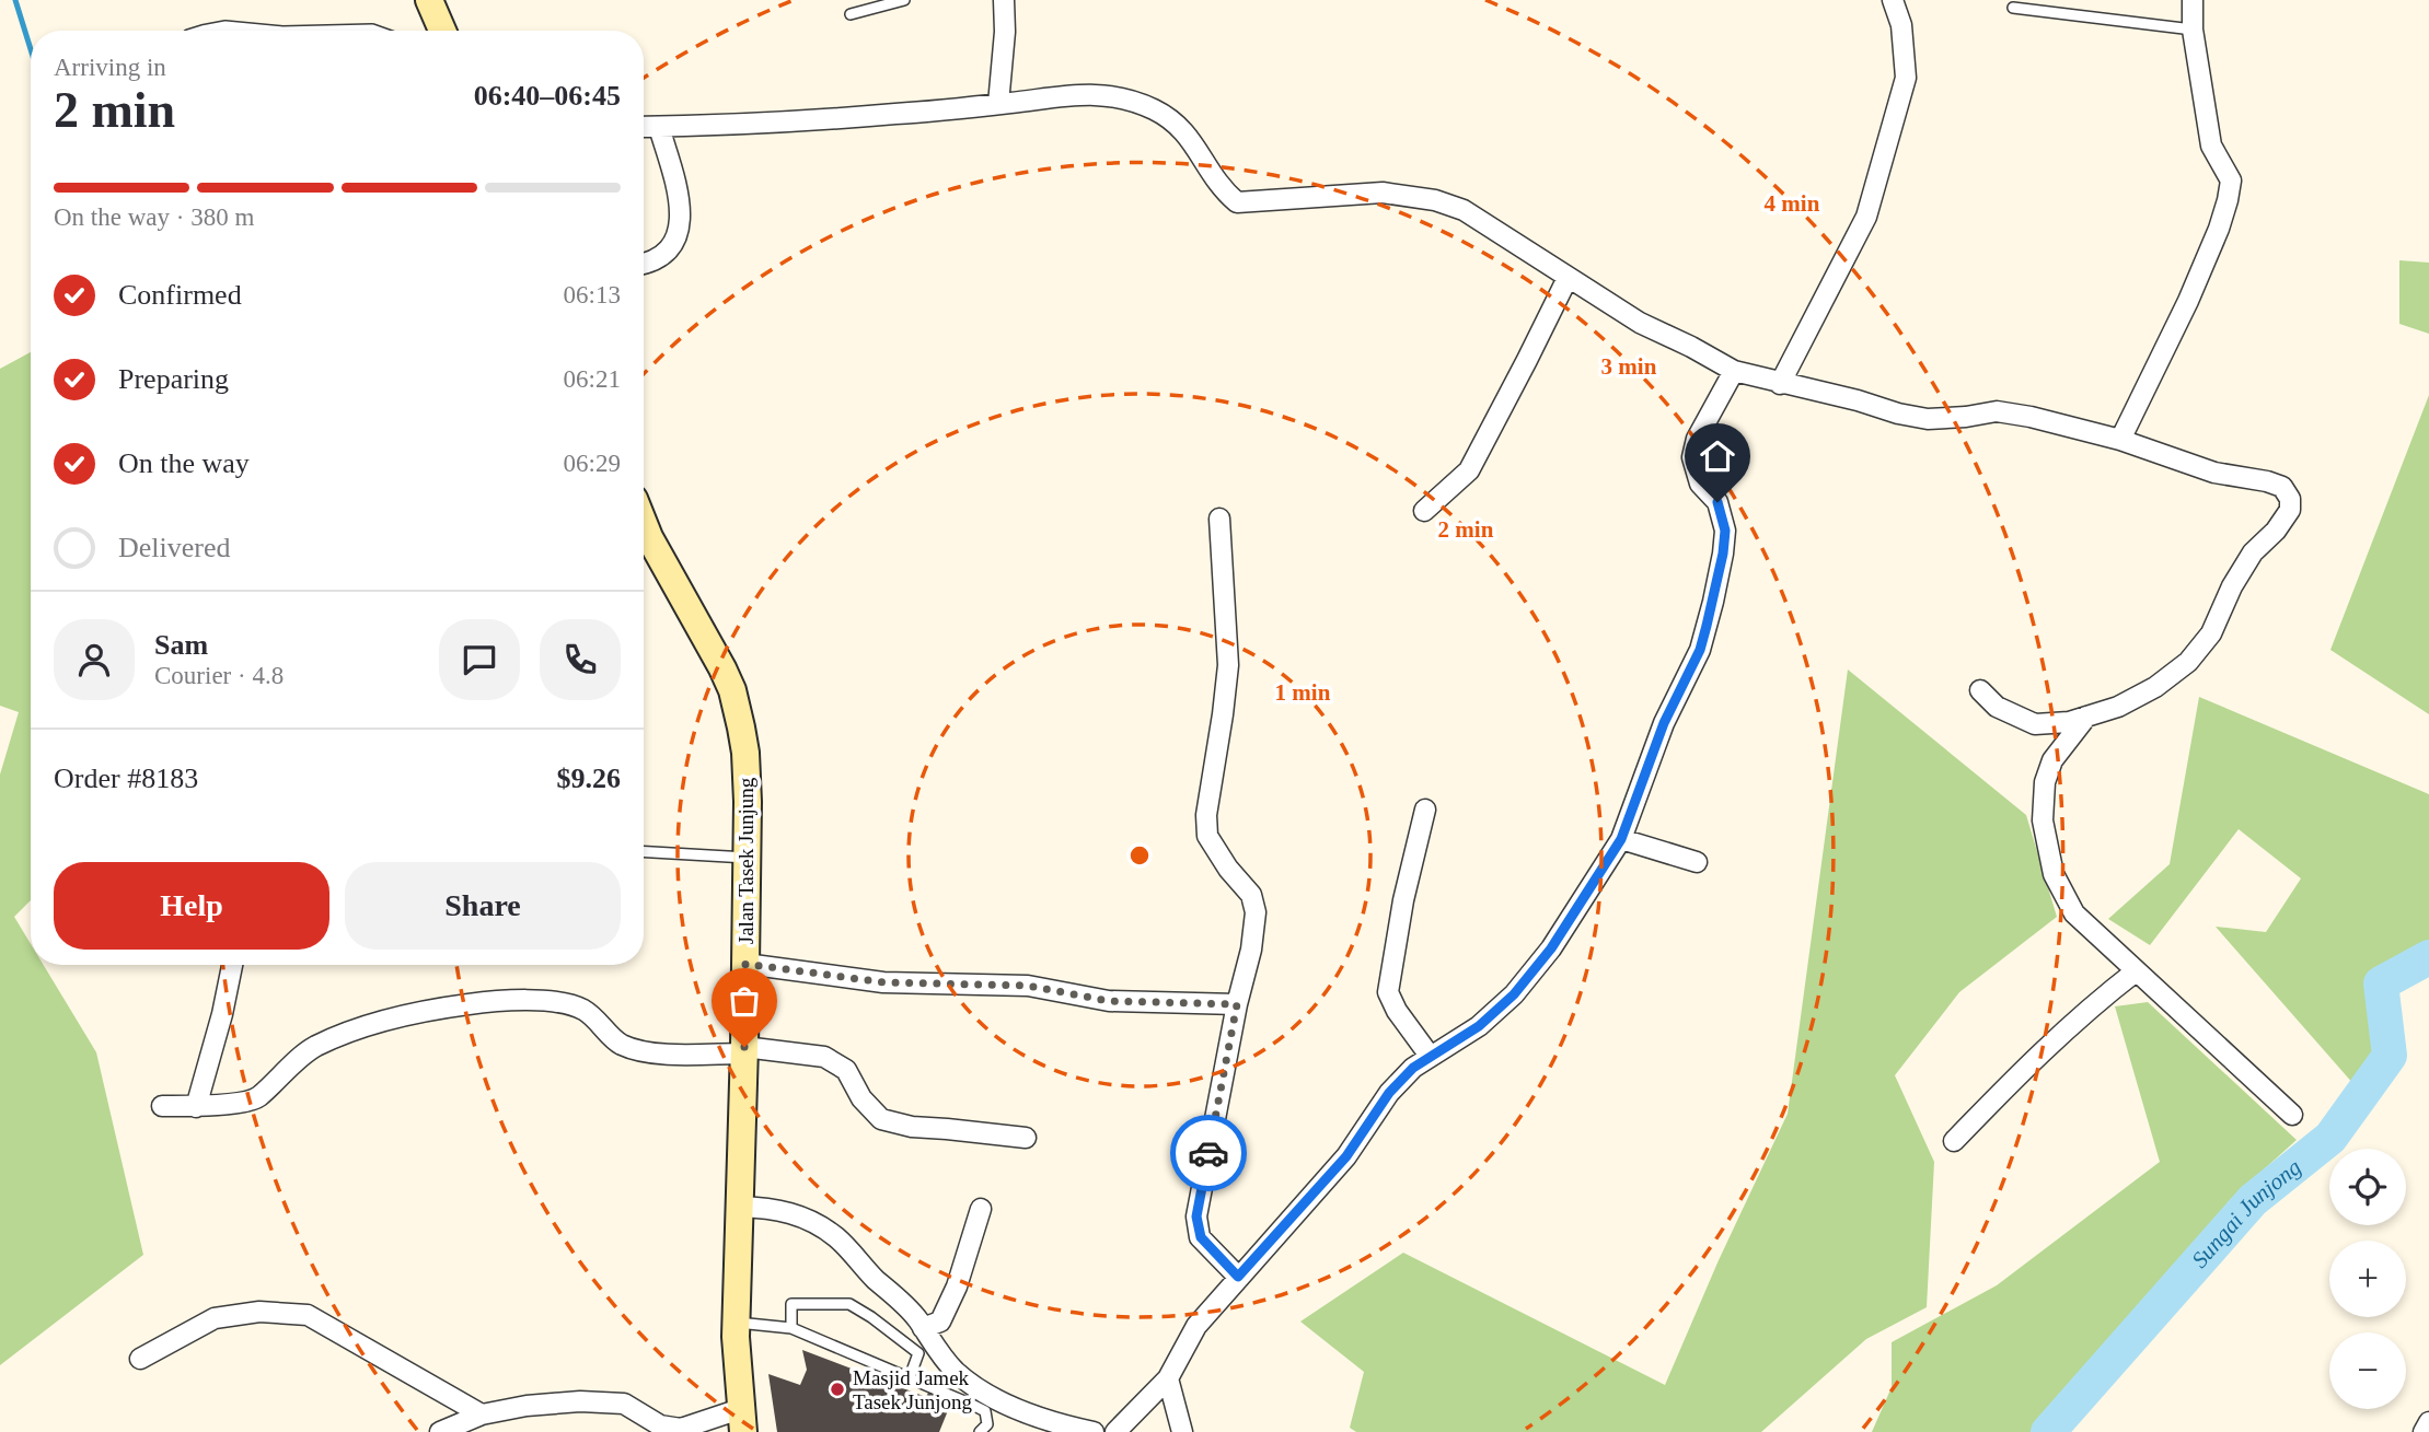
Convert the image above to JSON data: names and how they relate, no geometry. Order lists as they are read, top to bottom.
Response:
{
  "streets": {
    "main road": ["Jalan Tasek Junjung"]
  },
  "water": ["Sungai Junjong"],
  "places": ["Masjid Jamek Tasek Junjong"],
  "page": {
    "heading": ["2 min", "Arriving in", "06:40–06:45"],
    "panel": [
      "Sam",
      "Courier · 4.8",
      "Order #8183",
      "$9.26"
    ],
    "bar": "On the way · 380 m",
    "list": [
      ["Confirmed", "06:13"],
      ["Preparing", "06:21"],
      ["On the way", "06:29"],
      "Delivered"
    ],
    "buttons": ["Help", "Share"],
    "map_buttons": ["+", "−"]
  },
  "rings": [
    "4 min",
    "3 min",
    "2 min",
    "1 min"
  ]
}
